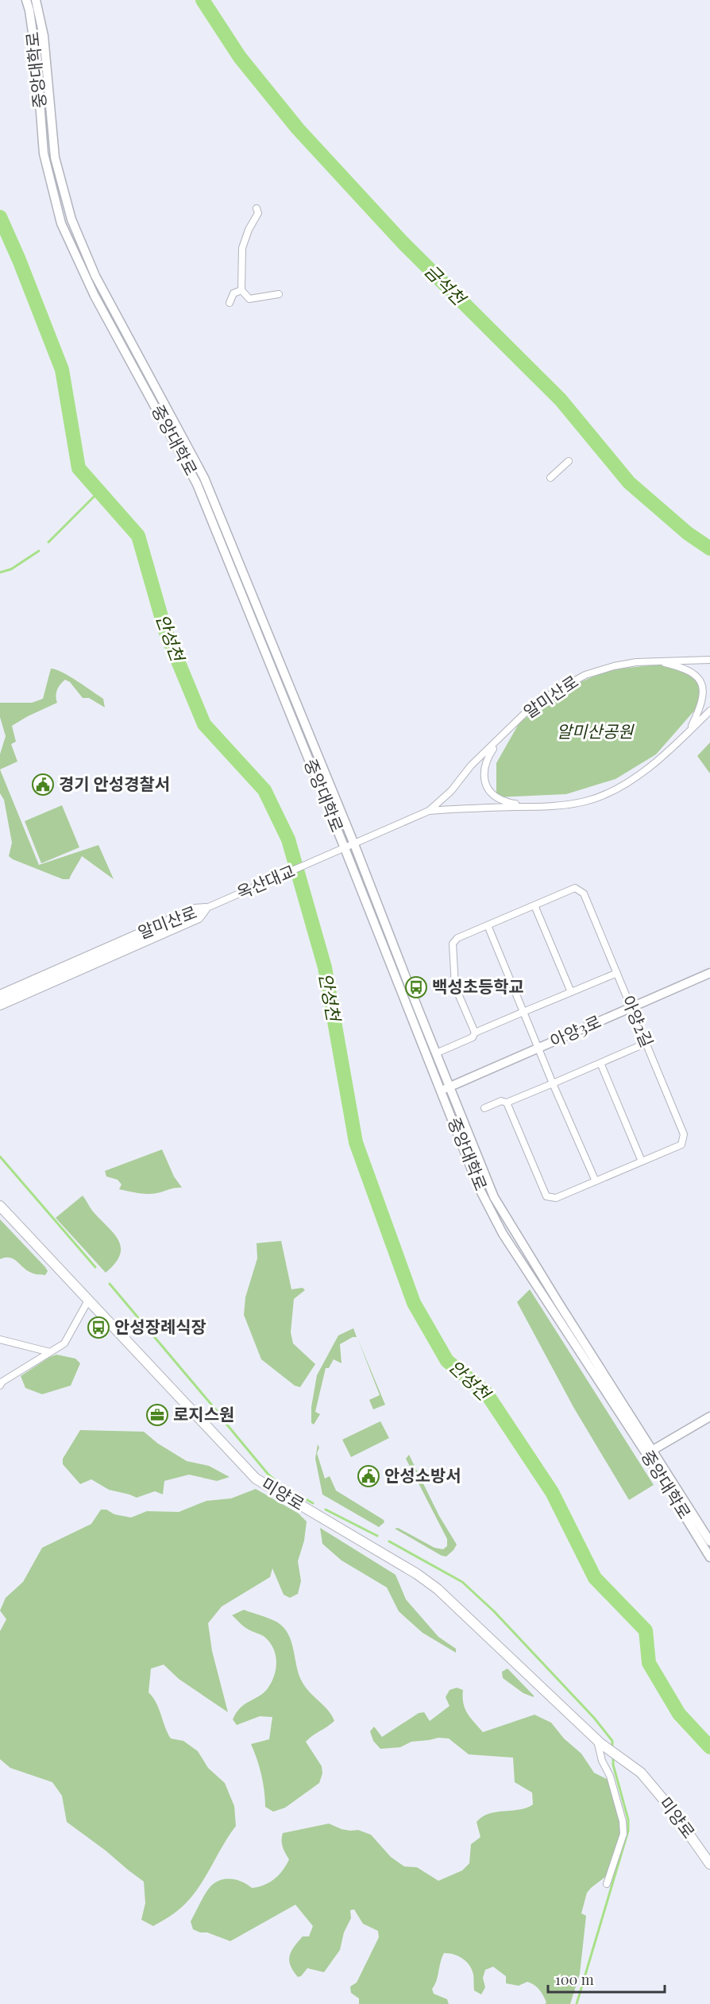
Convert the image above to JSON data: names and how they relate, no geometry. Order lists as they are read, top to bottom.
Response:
{
  "streets": {
    "main road": ["알미산로", "미양로"],
    "street": [
      "중앙대학로",
      "옥산대교",
      "아양2길",
      "아양3로"
    ]
  },
  "crossings": [
    ["중앙대학로", "알미산로"],
    ["중앙대학로", "아양3로"],
    ["알미산로", "옥산대교"],
    ["아양2길", "아양3로"]
  ],
  "water": ["금석천", "안성천"],
  "parks": ["알미산공원"],
  "places": {
    "public building": ["경기 안성경찰서", "안성소방서"],
    "bus stop": ["백성초등학교", "안성장례식장"],
    "office": ["로지스원"]
  },
  "scale_bar": "100 m"
}
